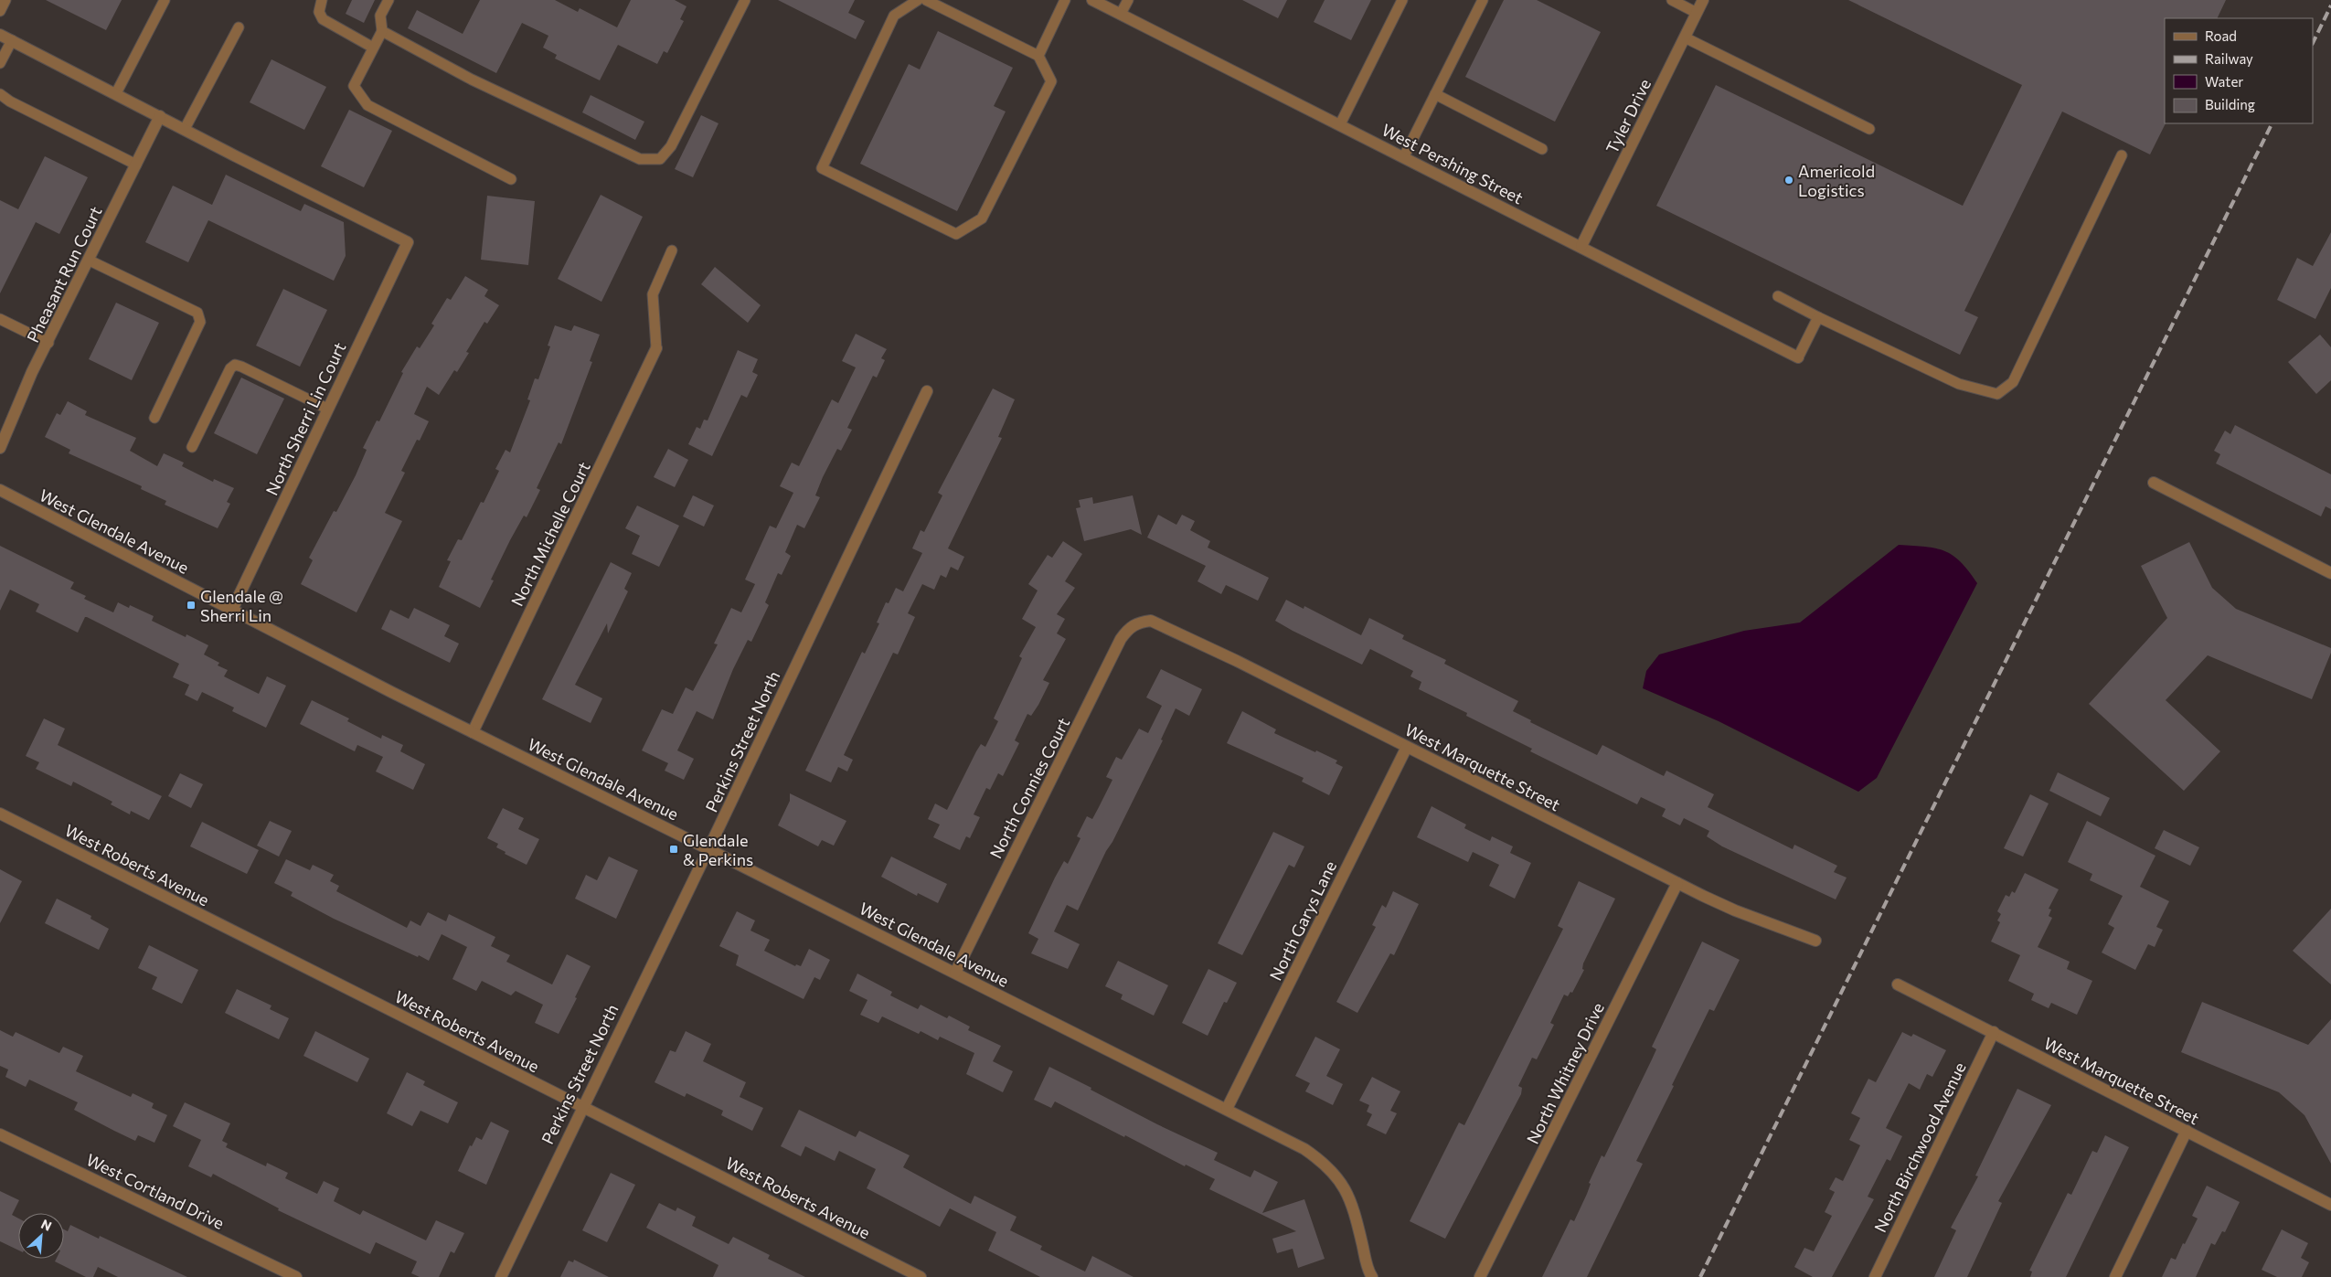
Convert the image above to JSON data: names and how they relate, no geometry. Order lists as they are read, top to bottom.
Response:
{
  "streets": {
    "street": [
      "Tyler Drive",
      "West Pershing Street",
      "Pheasant Run Court",
      "North Sherri Lin Court",
      "West Glendale Avenue",
      "North Michelle Court",
      "Perkins Street North",
      "West Marquette Street",
      "North Connies Court",
      "West Roberts Avenue",
      "North Garys Lane",
      "North Whitney Drive",
      "North Birchwood Avenue",
      "West Cortland Drive"
    ]
  },
  "crossings": [
    ["Tyler Drive", "West Pershing Street"],
    ["North Sherri Lin Court", "West Glendale Avenue"],
    ["West Glendale Avenue", "North Michelle Court"],
    ["West Glendale Avenue", "Perkins Street North"],
    ["West Glendale Avenue", "North Connies Court"],
    ["West Glendale Avenue", "North Garys Lane"],
    ["Perkins Street North", "West Roberts Avenue"],
    ["West Marquette Street", "North Connies Court"],
    ["West Marquette Street", "North Garys Lane"],
    ["West Marquette Street", "North Whitney Drive"],
    ["West Marquette Street", "North Birchwood Avenue"]
  ],
  "places": {
    "other": ["Americold Logistics"],
    "transit": ["Glendale @ Sherri Lin", "Glendale & Perkins"]
  },
  "legend": [
    "Road",
    "Railway",
    "Water",
    "Building"
  ],
  "north": "top right"
}
